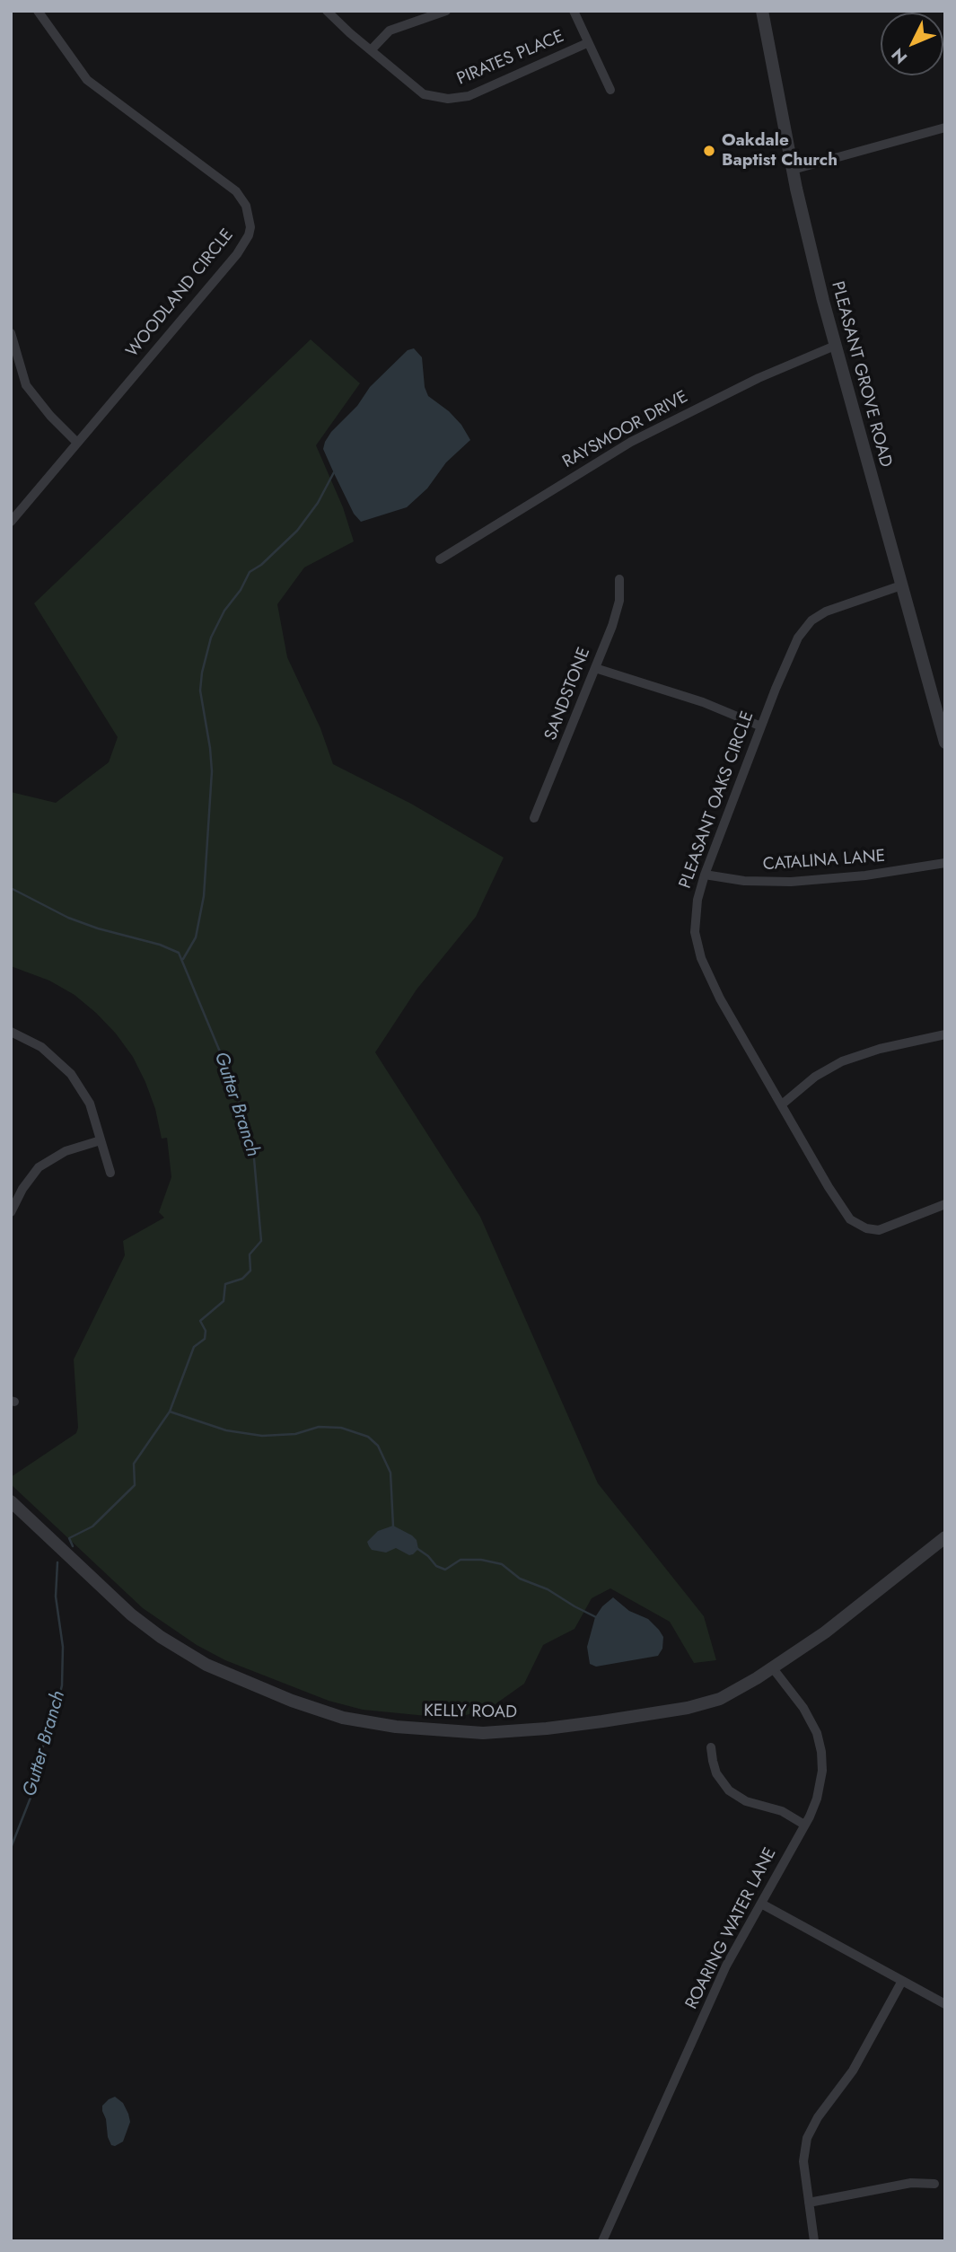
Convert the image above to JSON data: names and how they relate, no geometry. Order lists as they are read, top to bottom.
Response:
{
  "streets": {
    "street": [
      "PIRATES PLACE",
      "WOODLAND CIRCLE",
      "PLEASANT GROVE ROAD",
      "RAYSMOOR DRIVE",
      "SANDSTONE",
      "PLEASANT OAKS CIRCLE",
      "CATALINA LANE",
      "KELLY ROAD",
      "ROARING WATER LANE"
    ]
  },
  "crossings": [
    ["PLEASANT GROVE ROAD", "RAYSMOOR DRIVE"],
    ["PLEASANT GROVE ROAD", "PLEASANT OAKS CIRCLE"],
    ["PLEASANT OAKS CIRCLE", "CATALINA LANE"],
    ["KELLY ROAD", "ROARING WATER LANE"]
  ],
  "water": ["Gutter Branch"],
  "places": ["Oakdale Baptist Church"],
  "north": "bottom left"
}
